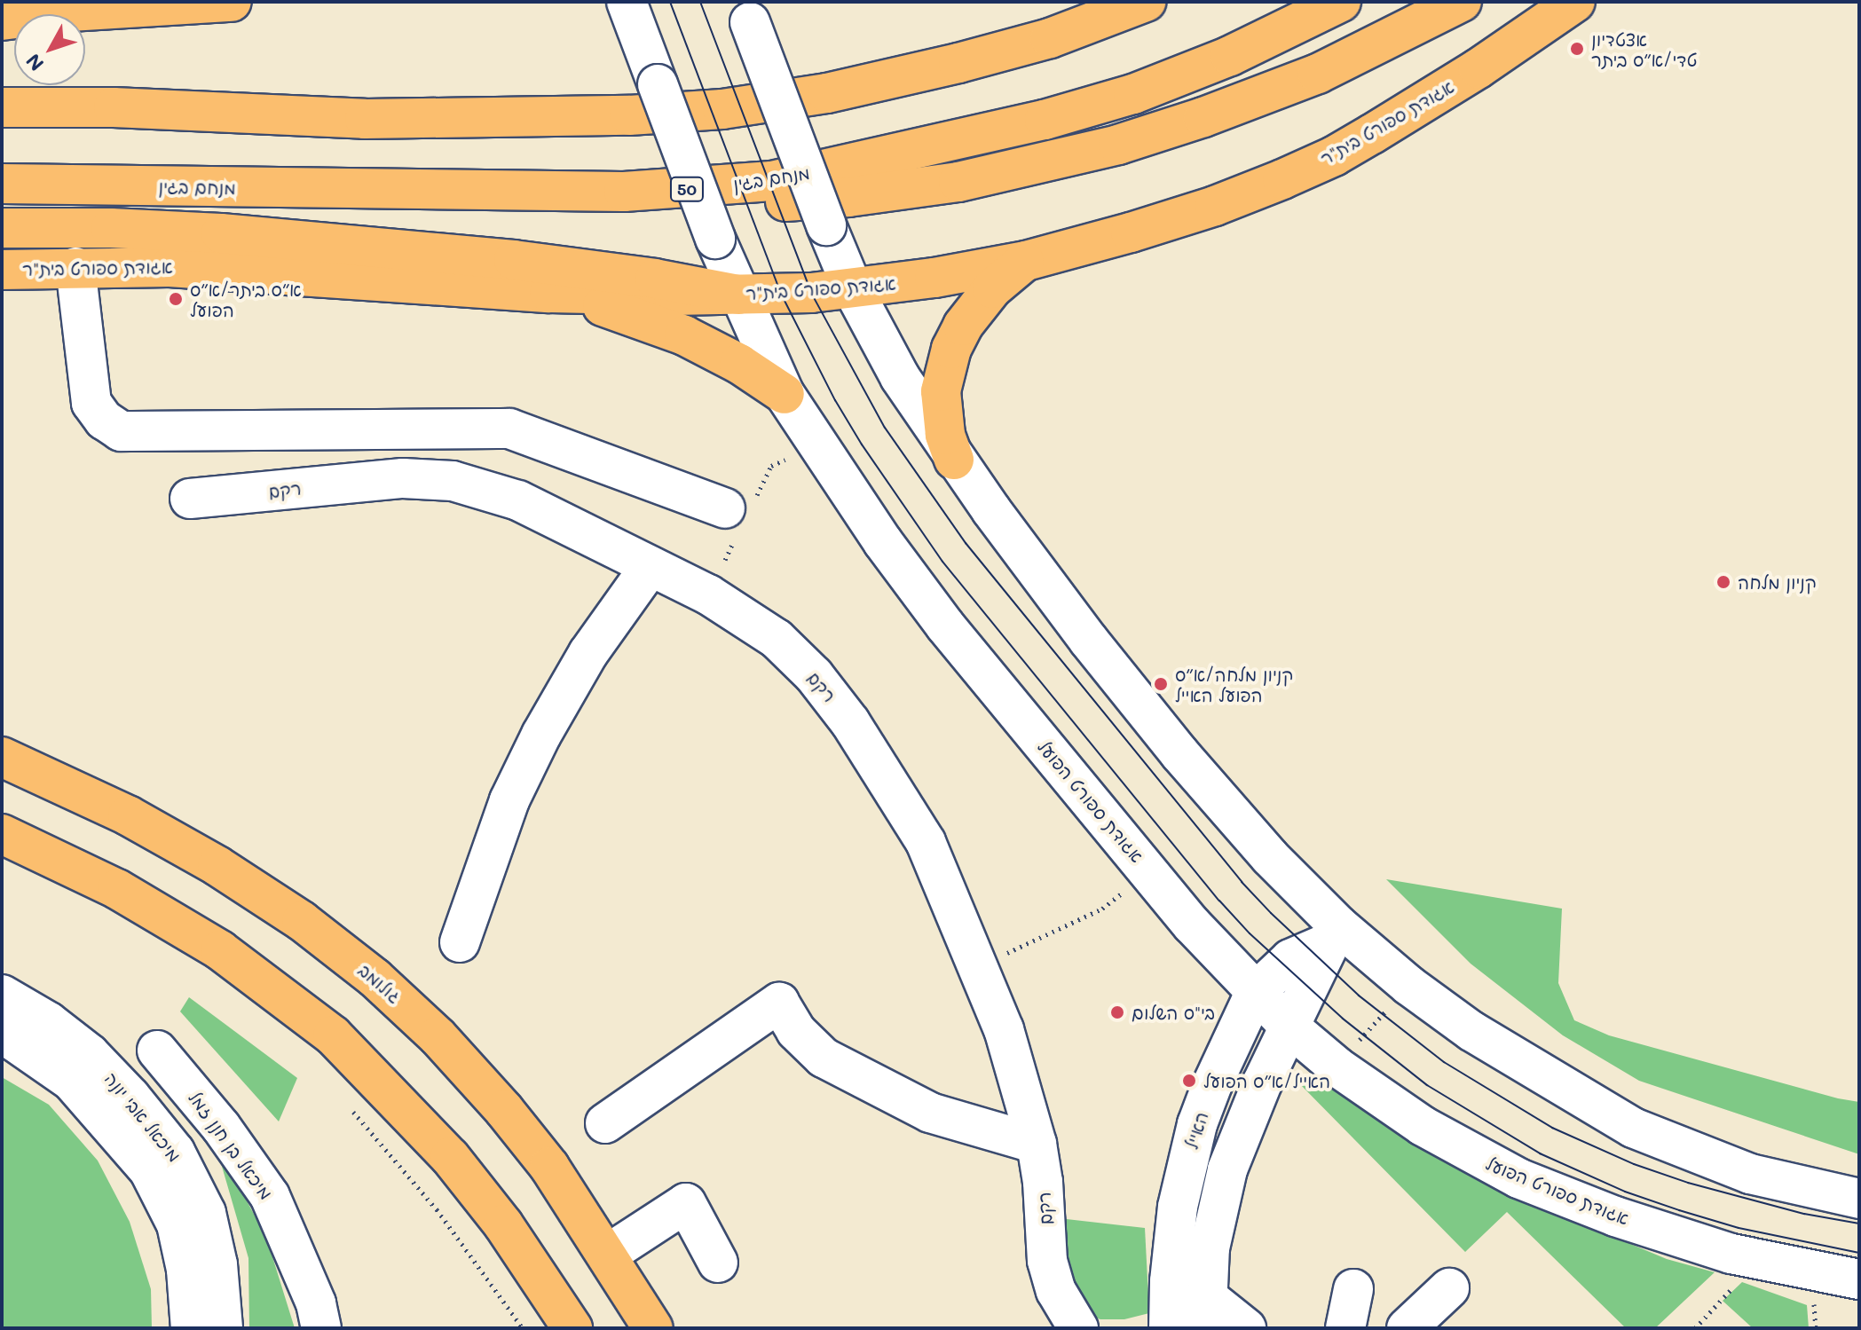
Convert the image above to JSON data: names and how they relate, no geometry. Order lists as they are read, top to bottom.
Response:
{
  "streets": {
    "main road": [
      "אגודת ספורט בית\"ר",
      "מנחם בגין",
      "50",
      "גולומב"
    ],
    "street": [
      "רקם",
      "אגודת ספורט הפועל",
      "מיכאל אבי יונה",
      "האייל",
      "מיכאל בן חנן זמל"
    ]
  },
  "crossings": [
    ["אגודת ספורט בית\"ר", "אגודת ספורט הפועל"],
    ["אגודת ספורט הפועל", "האייל"]
  ],
  "places": [
    "אצטדיון טדי/א״ס ביתר",
    "א״ס ביתר/א״ס הפועל",
    "קניון מלחה",
    "קניון מלחה/א״ס הפועל האייל",
    "בי\"ס השלום",
    "האייל/א״ס הפועל"
  ],
  "north": "bottom left"
}
